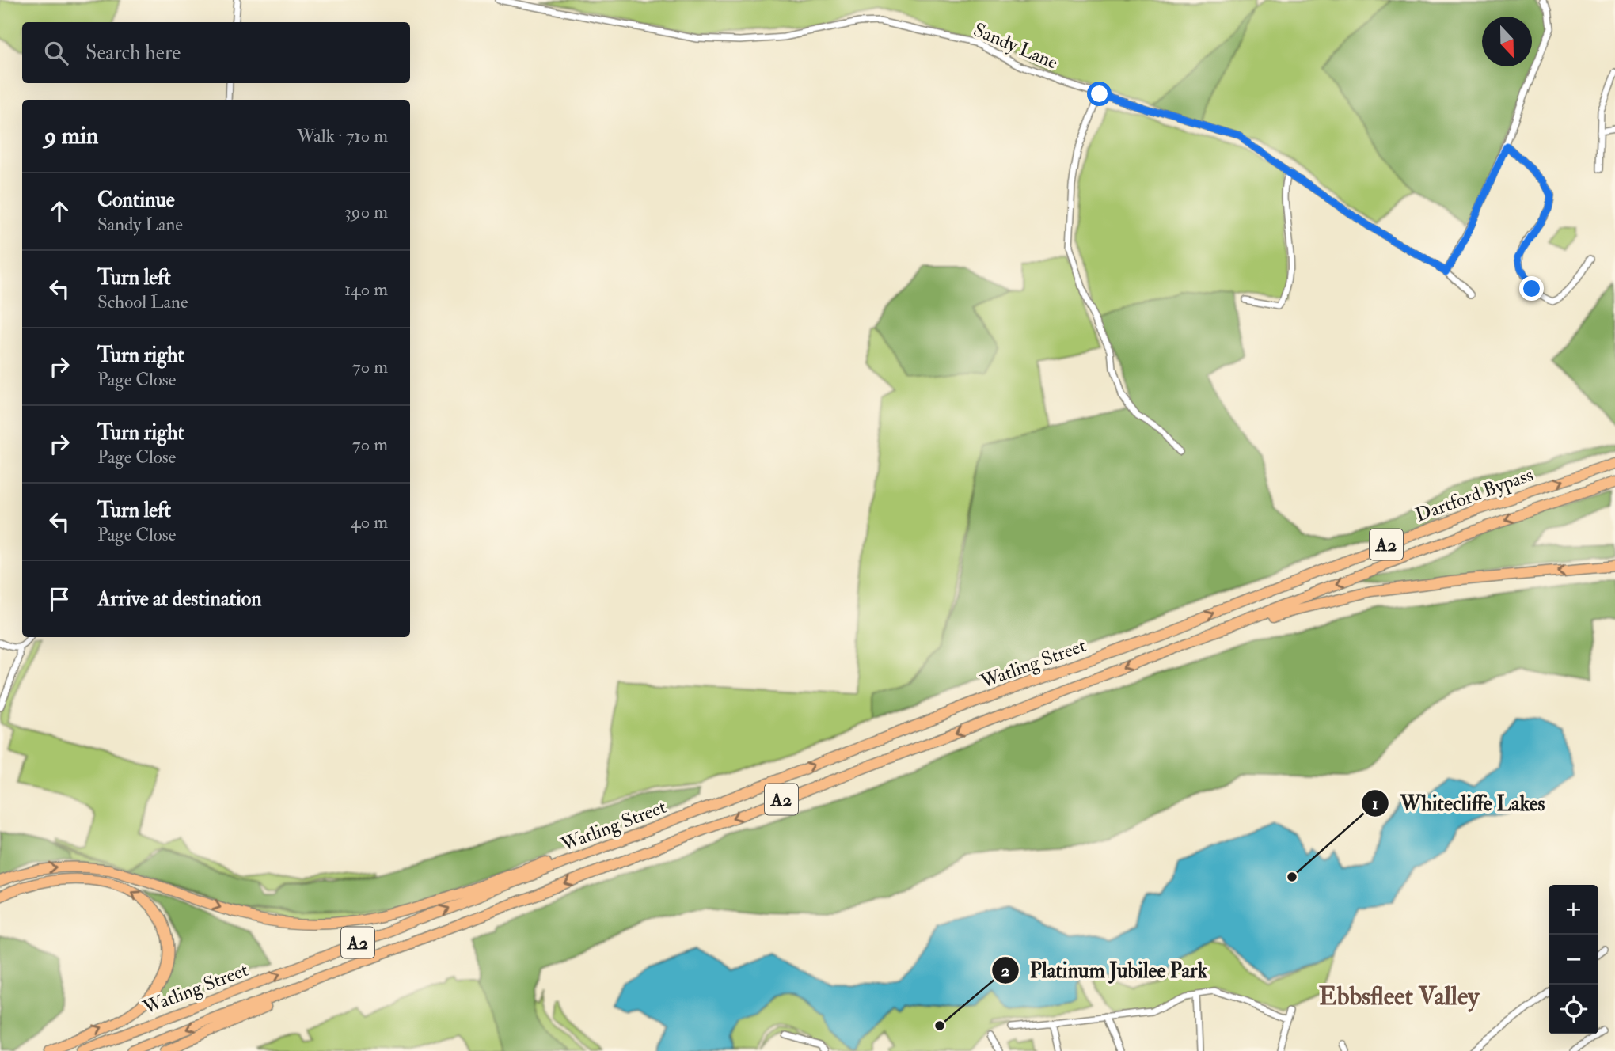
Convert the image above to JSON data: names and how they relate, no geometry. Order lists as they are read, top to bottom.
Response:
{
  "streets": {
    "highway": ["Dartford Bypass", "A2", "Watling Street"],
    "street": ["Sandy Lane"]
  },
  "crossings": [
    ["Dartford Bypass", "A2"],
    ["Dartford Bypass", "Watling Street"],
    ["A2", "Watling Street"]
  ],
  "districts": ["Ebbsfleet Valley"],
  "places": ["Whitecliffe Lakes", "Platinum Jubilee Park"],
  "north": "bottom",
  "page": {
    "search": "Search here",
    "heading": ["9 min", "Walk · 710 m"],
    "list": [
      ["Continue", "Sandy Lane", "390 m"],
      ["Turn left", "School Lane", "140 m"],
      ["Turn right", "Page Close", "70 m"],
      ["Turn right", "Page Close", "70 m"],
      ["Turn left", "Page Close", "40 m"],
      "Arrive at destination"
    ],
    "map_buttons": ["+", "−"]
  }
}
